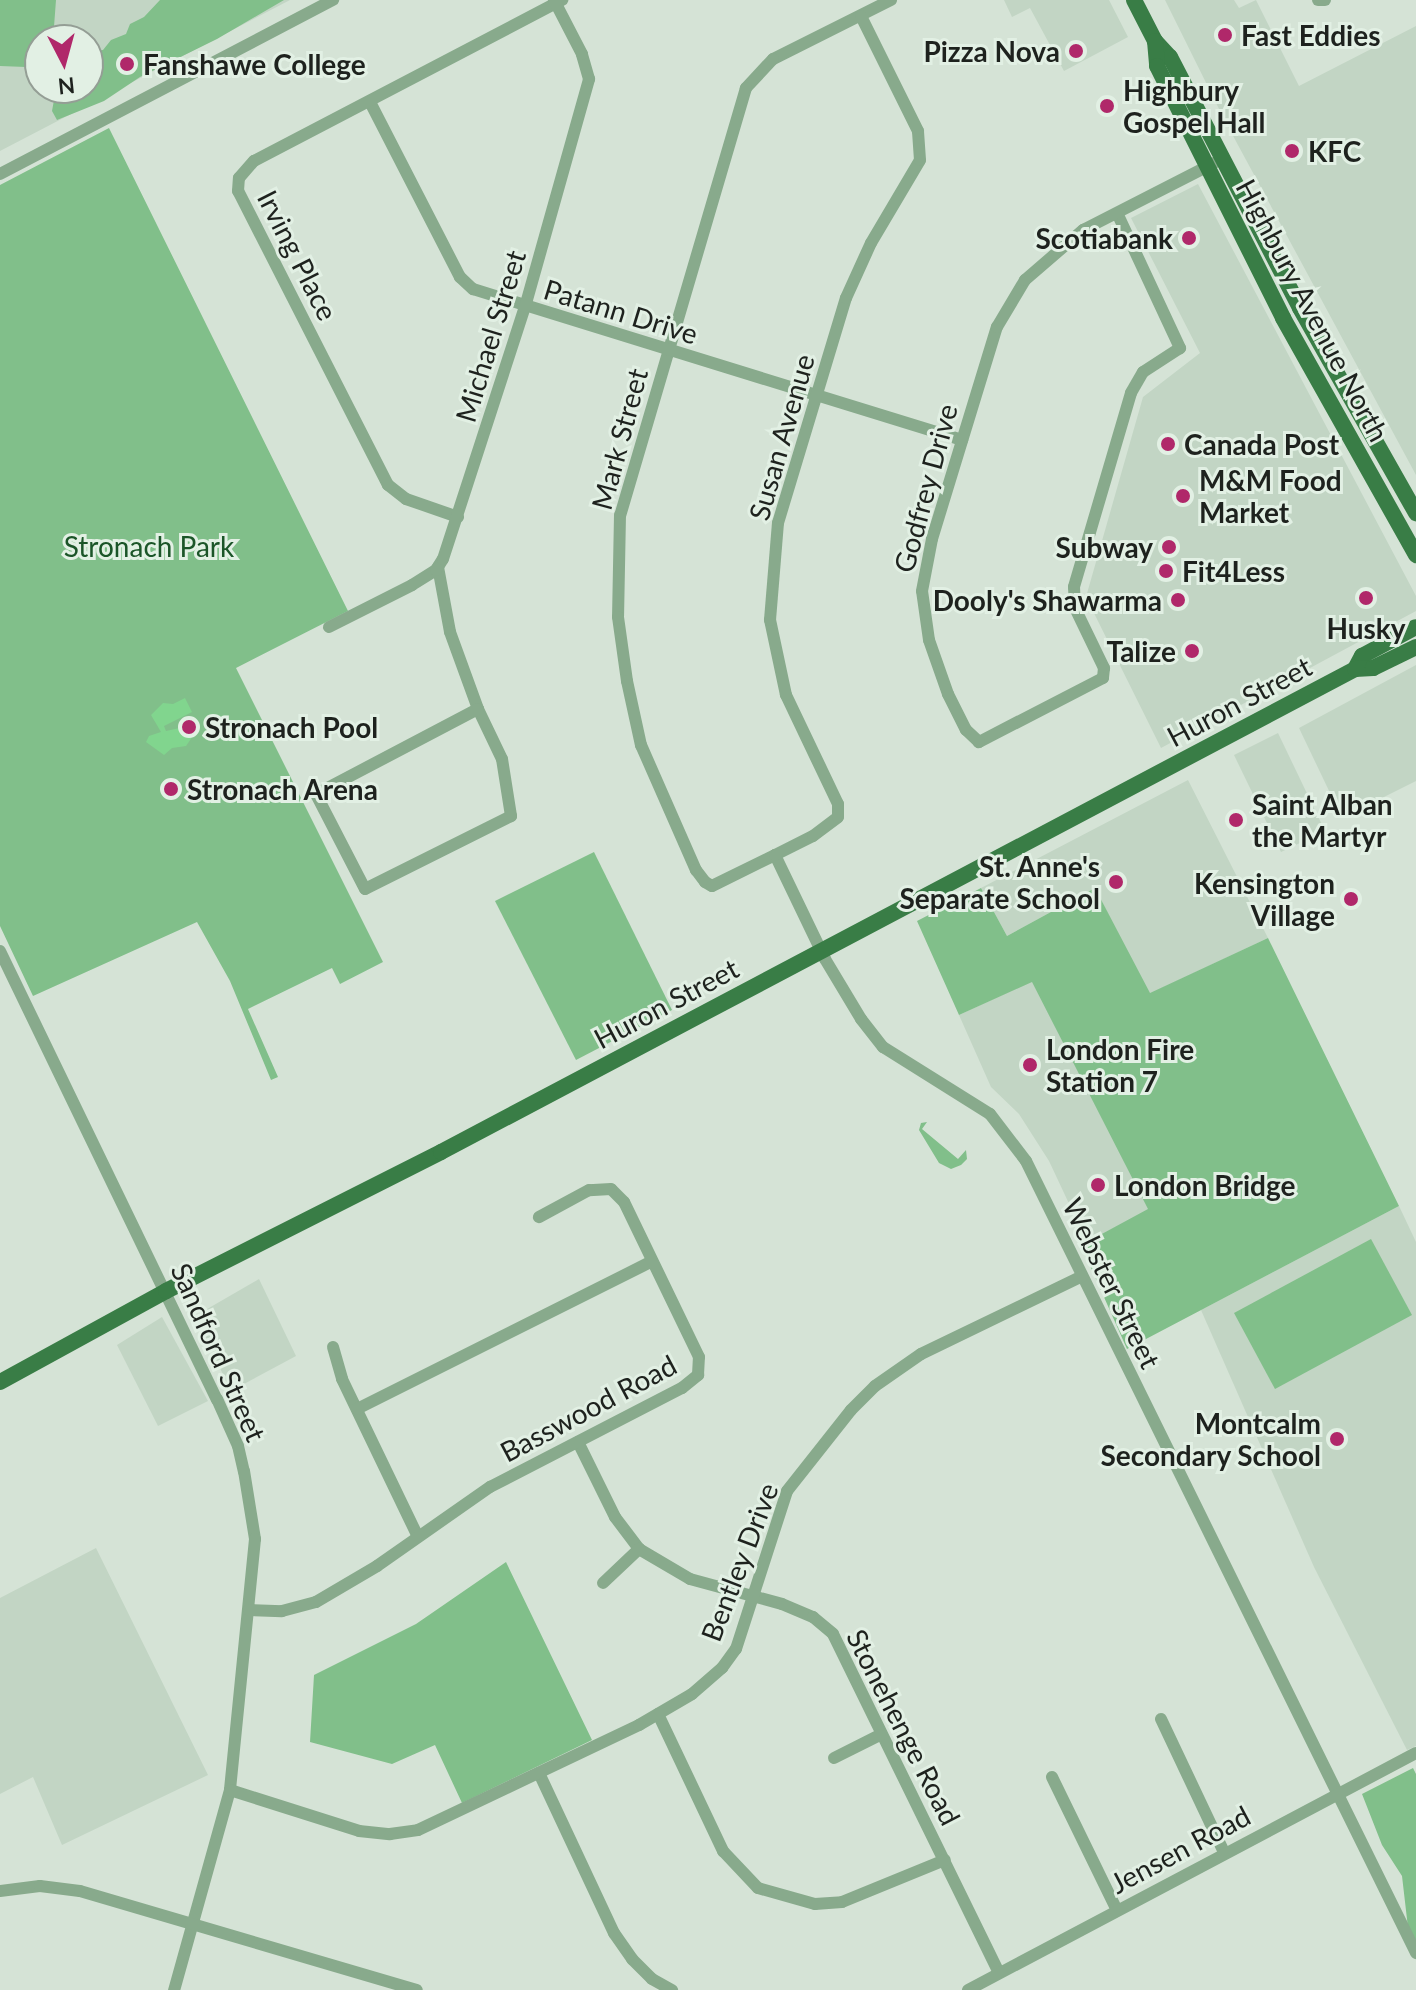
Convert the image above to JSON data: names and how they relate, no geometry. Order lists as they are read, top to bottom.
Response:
{
  "streets": {
    "main road": ["Highbury Avenue North", "Huron Street"],
    "street": [
      "Irving Place",
      "Patann Drive",
      "Michael Street",
      "Susan Avenue",
      "Mark Street",
      "Godfrey Drive",
      "Webster Street",
      "Sandford Street",
      "Basswood Road",
      "Bentley Drive",
      "Stonehenge Road",
      "Jensen Road"
    ]
  },
  "crossings": [
    ["Irving Place", "Patann Drive"],
    ["Irving Place", "Michael Street"],
    ["Highbury Avenue North", "Godfrey Drive"],
    ["Patann Drive", "Michael Street"],
    ["Patann Drive", "Susan Avenue"],
    ["Patann Drive", "Mark Street"],
    ["Patann Drive", "Godfrey Drive"],
    ["Susan Avenue", "Mark Street"],
    ["Huron Street", "Webster Street"],
    ["Huron Street", "Sandford Street"],
    ["Webster Street", "Bentley Drive"],
    ["Webster Street", "Jensen Road"],
    ["Sandford Street", "Basswood Road"],
    ["Sandford Street", "Bentley Drive"],
    ["Basswood Road", "Stonehenge Road"],
    ["Bentley Drive", "Stonehenge Road"],
    ["Stonehenge Road", "Jensen Road"]
  ],
  "parks": ["Stronach Park"],
  "places": [
    "Fast Eddies",
    "Pizza Nova",
    "Fanshawe College",
    "Highbury Gospel Hall",
    "KFC",
    "Scotiabank",
    "Canada Post",
    "M&M Food Market",
    "Subway",
    "Fit4Less",
    "Husky",
    "Dooly's Shawarma",
    "Talize",
    "Stronach Pool",
    "Stronach Arena",
    "Saint Alban the Martyr",
    "St. Anne's Separate School",
    "Kensington Village",
    "London Fire Station 7",
    "London Bridge",
    "Montcalm Secondary School"
  ],
  "north": "bottom"
}
